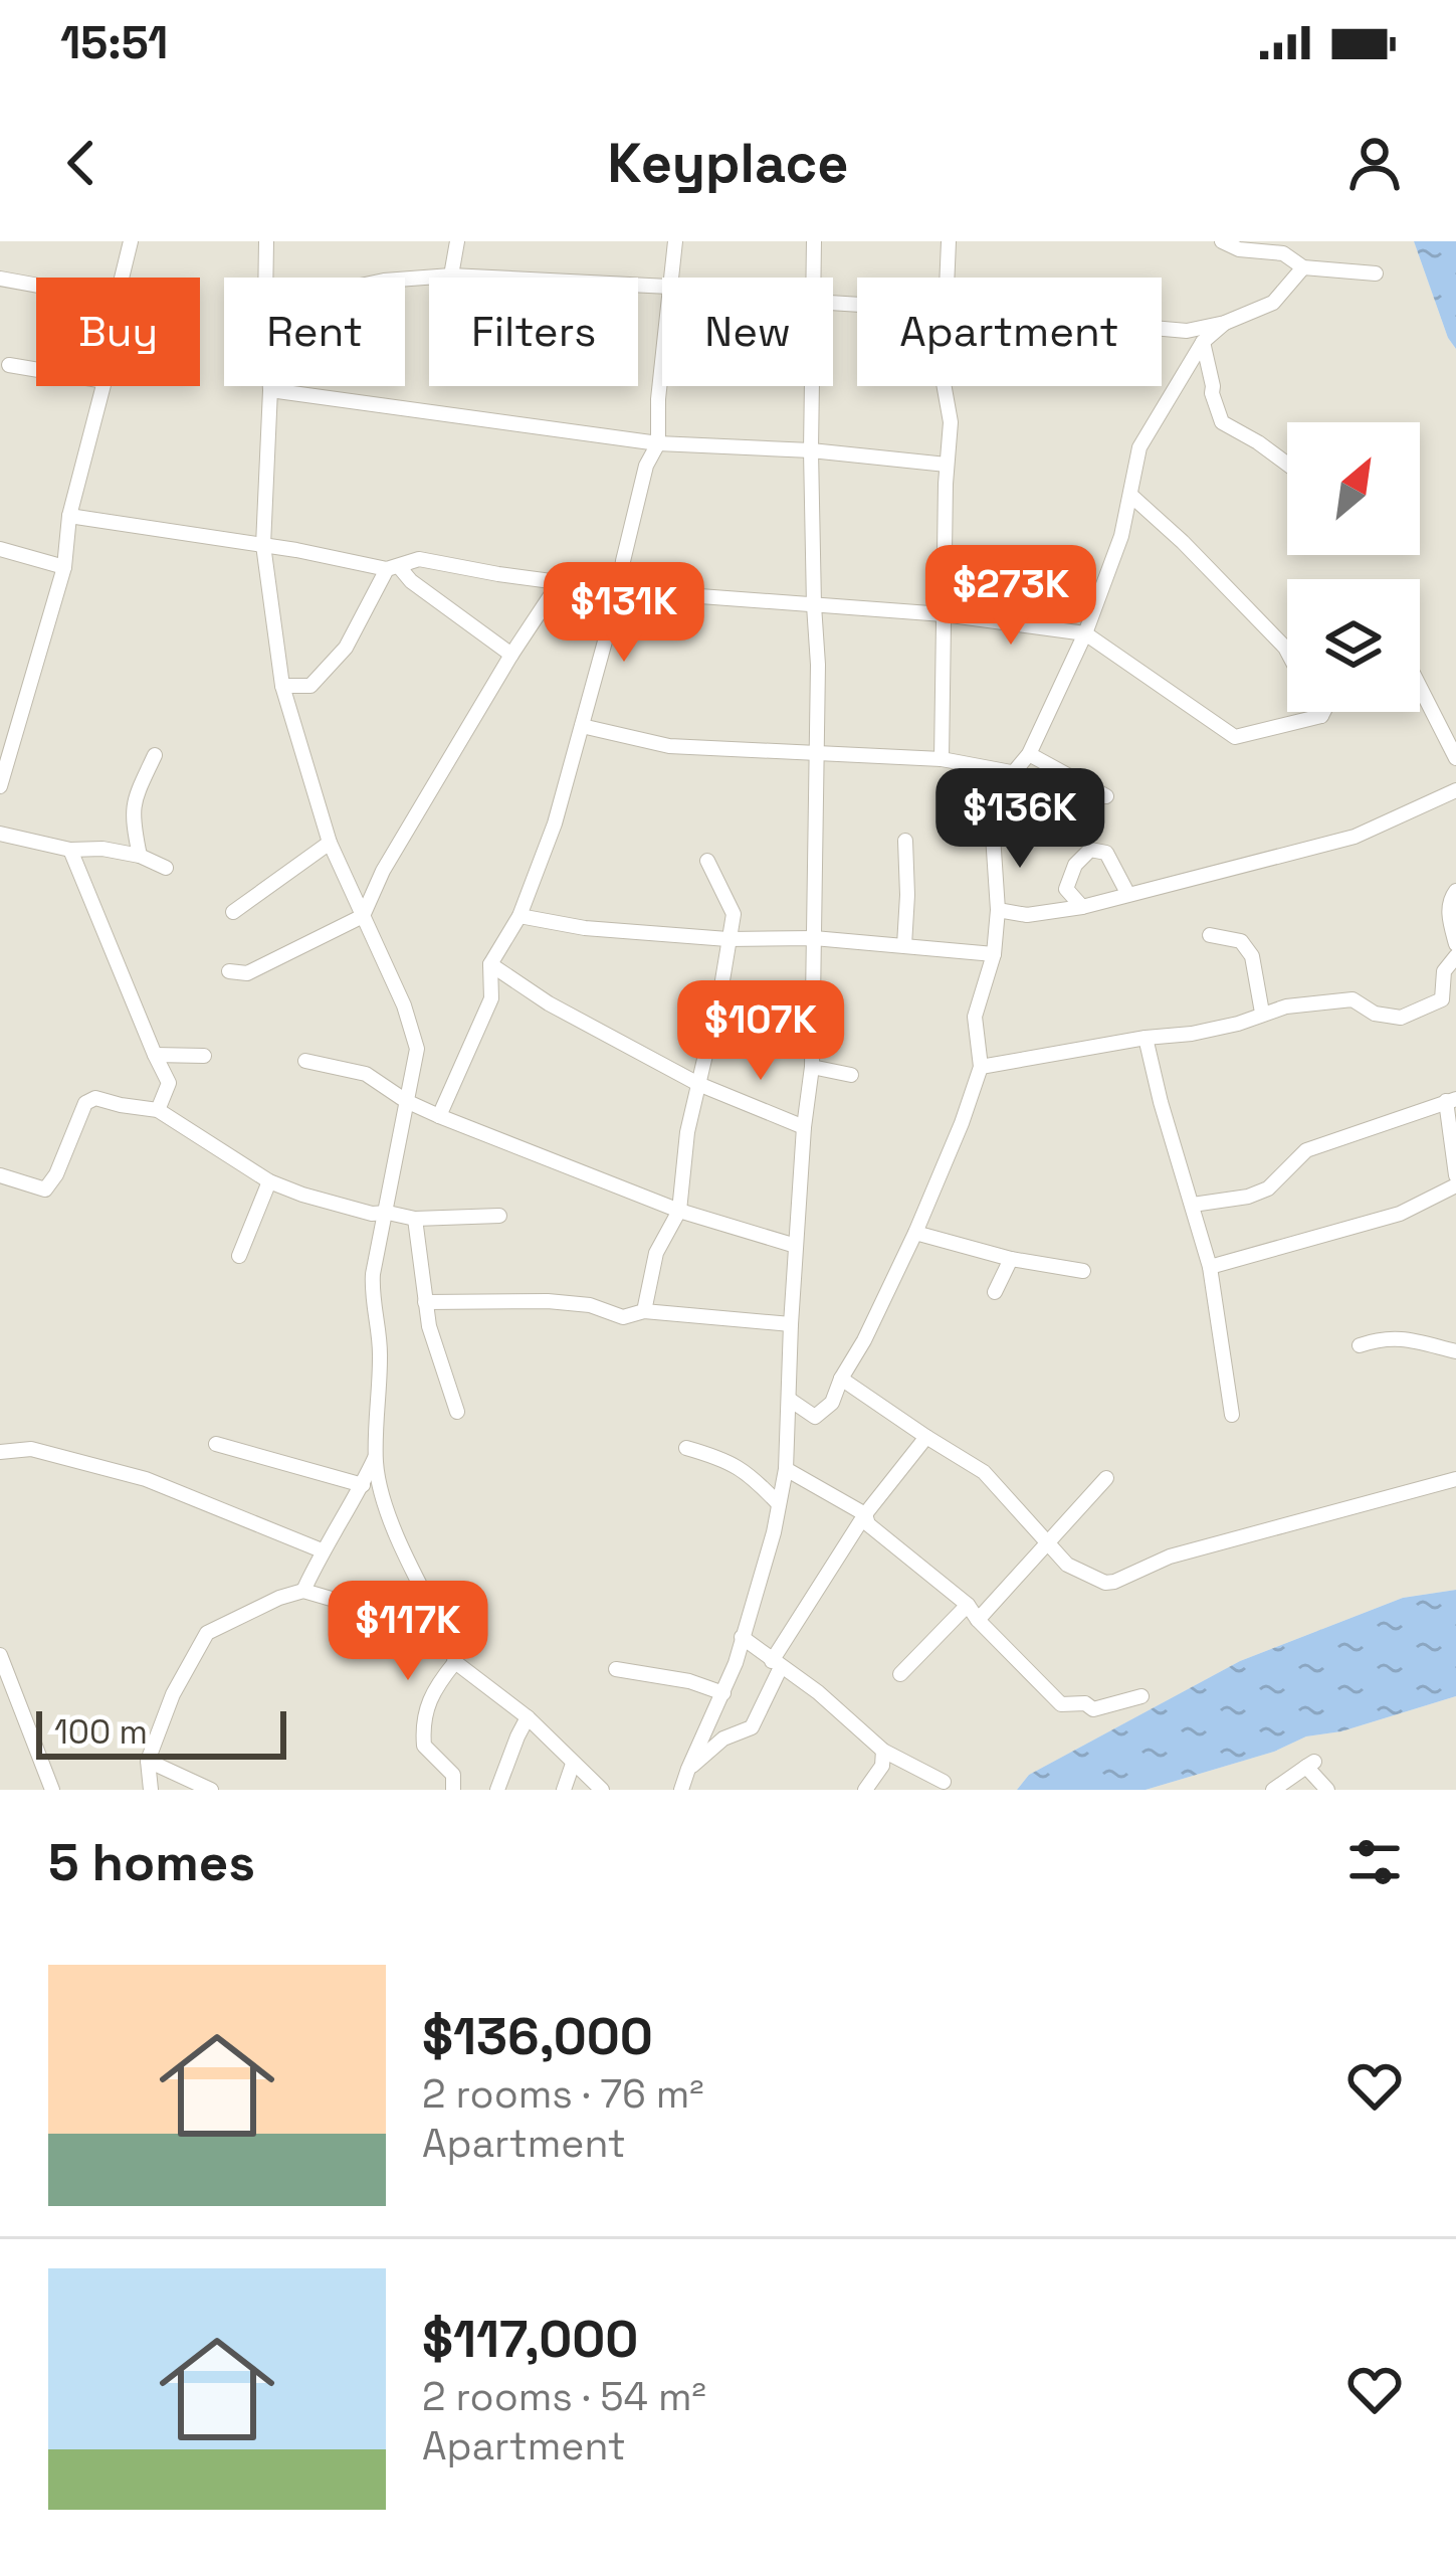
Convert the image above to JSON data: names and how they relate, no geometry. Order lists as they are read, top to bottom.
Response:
{
  "scale_bar": "100 m",
  "north": "top right",
  "page": {
    "status": "15:51",
    "header": "Keyplace",
    "chip": [
      "Buy",
      "Rent",
      "Filters",
      "New",
      "Apartment"
    ],
    "price": [
      "$273K",
      "$131K",
      "$136K",
      "$107K",
      "$117K"
    ],
    "scale": "100 m",
    "heading": "5 homes",
    "list": [
      {
        "name": "$136,000",
        "note": "2 rooms · 76 m² · Apartment"
      },
      {
        "name": "$117,000",
        "note": "2 rooms · 54 m² · Apartment"
      }
    ]
  }
}
